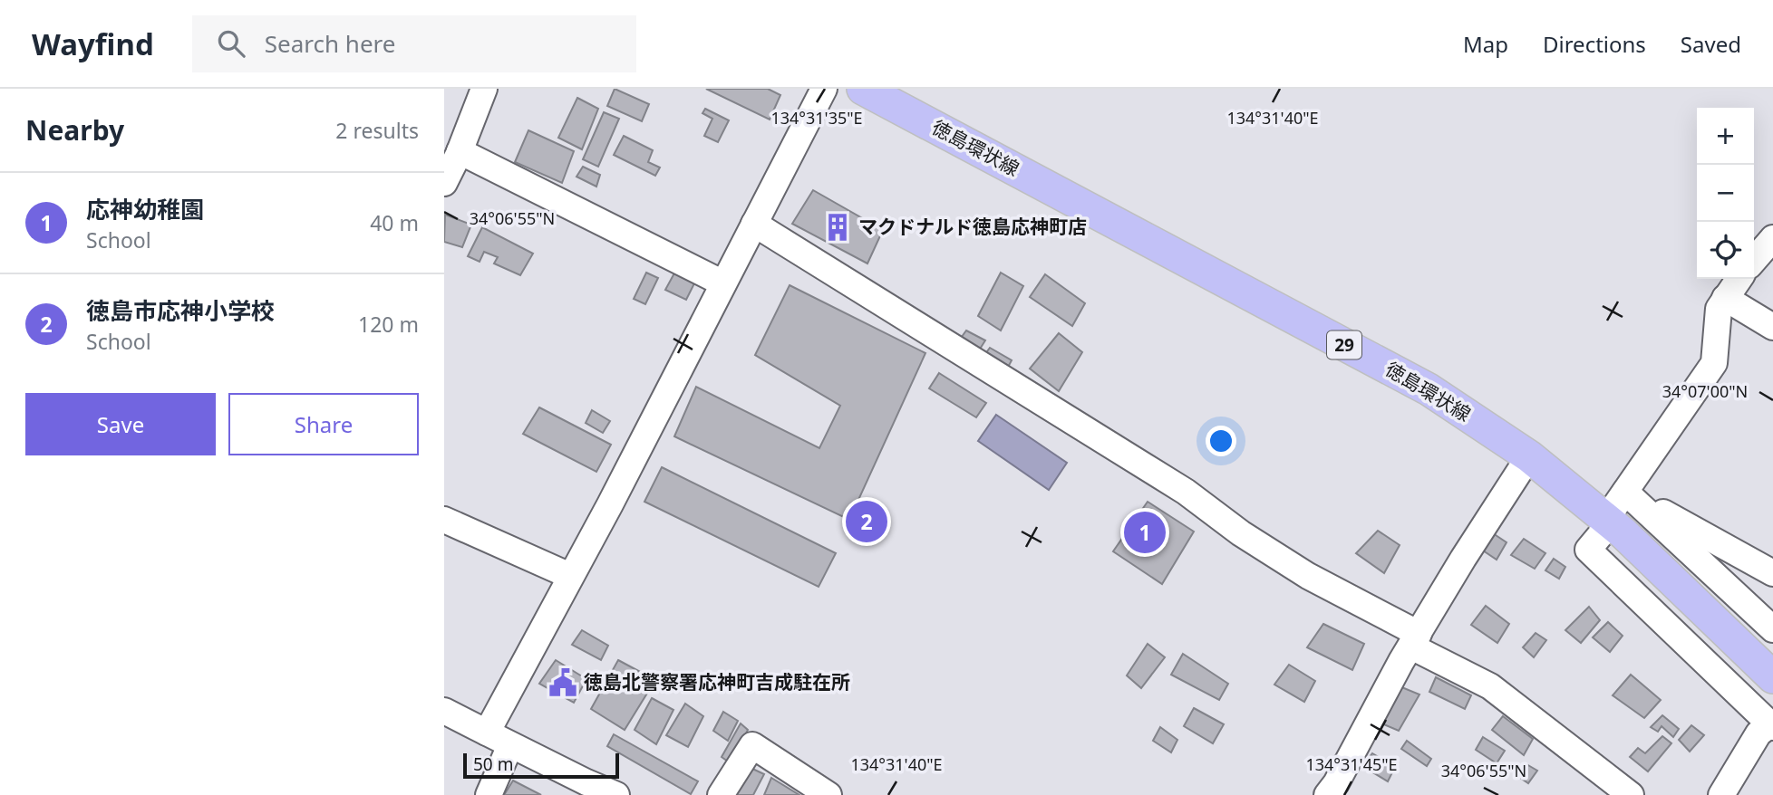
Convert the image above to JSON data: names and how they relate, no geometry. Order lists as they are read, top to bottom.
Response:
{
  "streets": {
    "main road": ["徳島環状線", "29"]
  },
  "places": {
    "building": ["マクドナルド徳島応神町店"],
    "public building": ["徳島北警察署応神町吉成駐在所"]
  },
  "scale_bar": "50 m",
  "page": {
    "header": "Wayfind",
    "search": "Search here",
    "nav": ["Map", "Directions", "Saved"],
    "heading": ["Nearby", "2 results"],
    "map_buttons": ["+", "−"],
    "list": [
      {
        "mark": "1",
        "name": "応神幼稚園",
        "note": "School",
        "value": "40 m"
      },
      {
        "mark": "2",
        "name": "徳島市応神小学校",
        "note": "School",
        "value": "120 m"
      }
    ],
    "buttons": ["Save", "Share"],
    "pins": ["2", "1"],
    "scale": "50 m"
  },
  "coordinates": [
    "134°31'35\"E",
    "134°31'40\"E",
    "34°06'55\"N",
    "34°07'00\"N",
    "134°31'45\"E"
  ]
}
